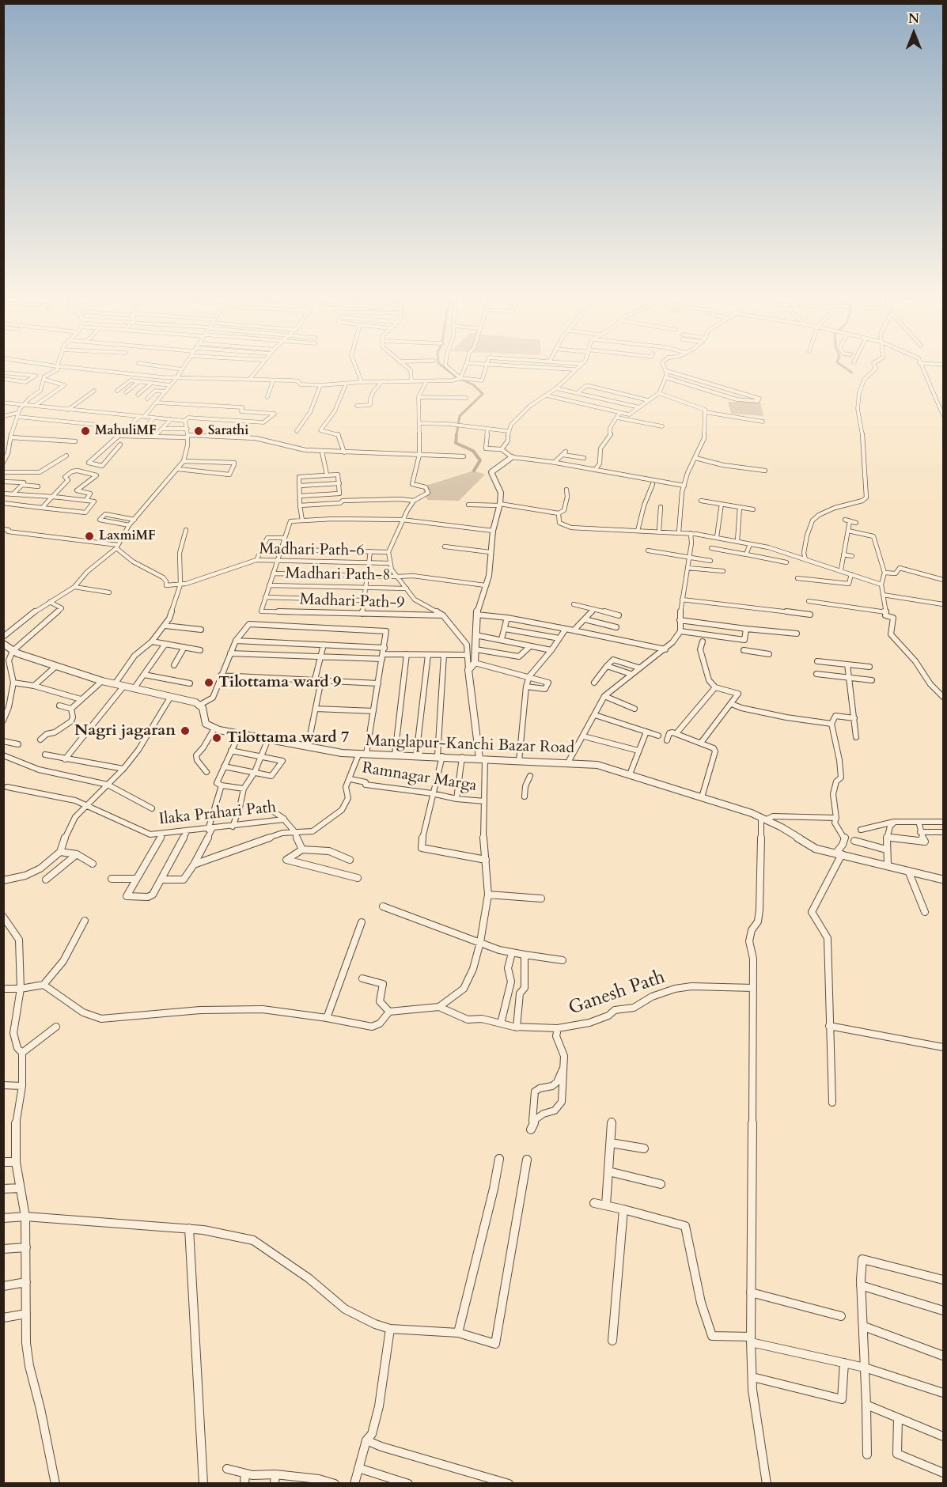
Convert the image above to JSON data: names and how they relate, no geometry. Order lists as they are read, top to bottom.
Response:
{
  "streets": {
    "street": [
      "Madhari Path-6",
      "Madhari Path-8",
      "Madhari Path-9",
      "Manglapur-Kanchi Bazar Road",
      "Ramnagar Marga",
      "Ilaka Prahari Path",
      "Ganesh Path"
    ]
  },
  "places": [
    "MahuliMF",
    "Sarathi",
    "LaxmiMF",
    "Tilottama ward 9",
    "Nagri jagaran",
    "Tilottama ward 7"
  ],
  "north": "top"
}
